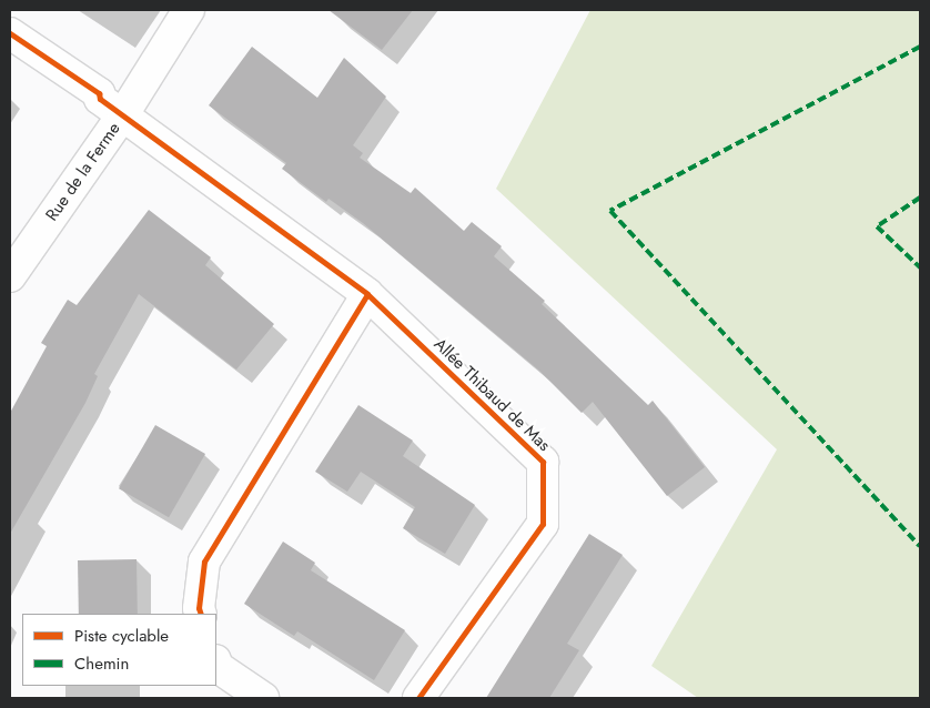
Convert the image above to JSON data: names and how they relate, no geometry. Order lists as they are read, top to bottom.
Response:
{
  "streets": {
    "street": ["Rue de la Ferme", "Allée Thibaud de Mas"]
  },
  "crossings": [
    ["Rue de la Ferme", "Allée Thibaud de Mas"]
  ],
  "legend": ["Piste cyclable", "Chemin"]
}
